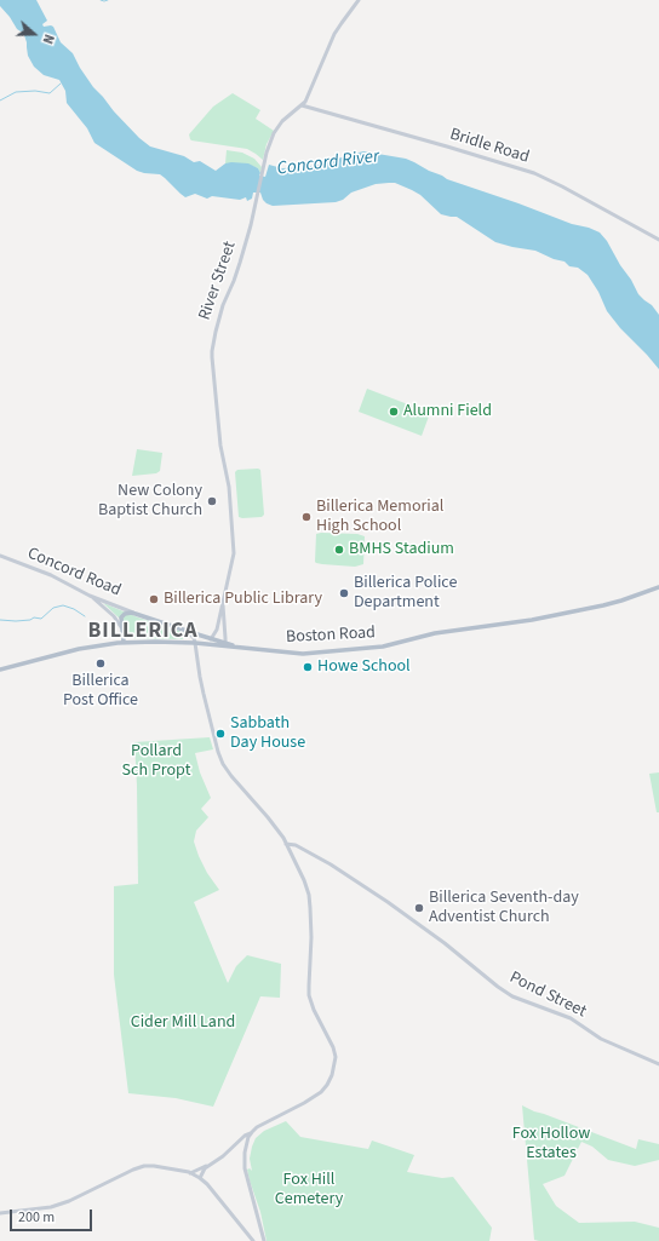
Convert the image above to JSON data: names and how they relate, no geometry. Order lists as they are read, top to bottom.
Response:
{
  "streets": {
    "main road": [
      "Bridle Road",
      "River Street",
      "Concord Road",
      "Boston Road",
      "Pond Street"
    ]
  },
  "crossings": [
    ["Bridle Road", "River Street"],
    ["River Street", "Concord Road"],
    ["River Street", "Boston Road"],
    ["Concord Road", "Boston Road"]
  ],
  "districts": ["BILLERICA"],
  "water": ["Concord River"],
  "parks": [
    "Pollard Sch Propt",
    "Cider Mill Land",
    "Fox Hollow Estates",
    "Fox Hill Cemetery"
  ],
  "places": [
    "Alumni Field",
    "New Colony Baptist Church",
    "Billerica Memorial High School",
    "BMHS Stadium",
    "Billerica Police Department",
    "Billerica Public Library",
    "Billerica Post Office",
    "Howe School",
    "Sabbath Day House",
    "Billerica Seventh-day Adventist Church"
  ],
  "scale_bar": "200 m",
  "north": "right"
}
